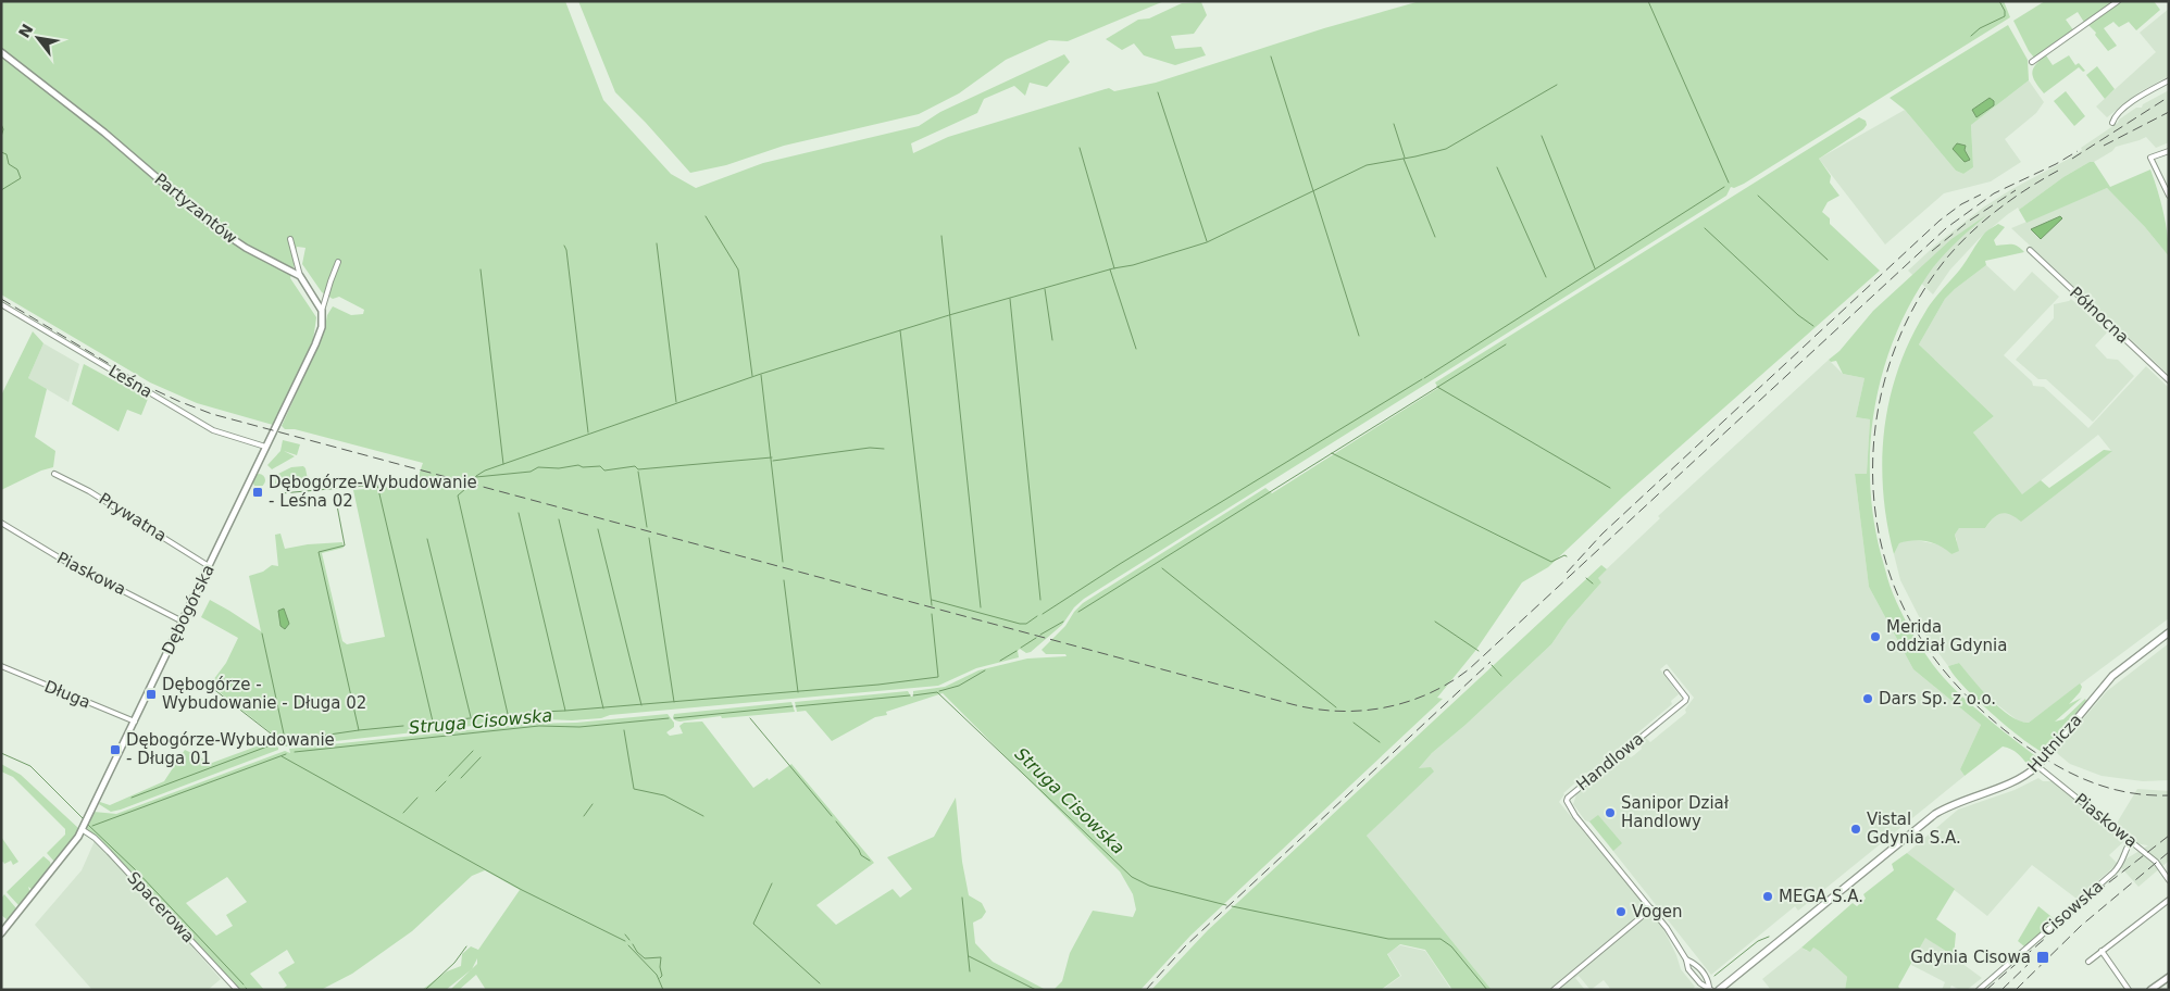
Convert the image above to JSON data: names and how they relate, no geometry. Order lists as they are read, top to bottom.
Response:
{
  "streets": {
    "main road": ["Hutnicza"],
    "street": [
      "Partyzantów",
      "Północna",
      "Leśna",
      "Prywatna",
      "Piaskowa",
      "Dębogórska",
      "Długa",
      "Handlowa",
      "Spacerowa",
      "Cisowska"
    ]
  },
  "crossings": [
    ["Leśna", "Dębogórska"],
    ["Prywatna", "Dębogórska"],
    ["Piaskowa", "Dębogórska"],
    ["Piaskowa", "Hutnicza"],
    ["Piaskowa", "Cisowska"],
    ["Dębogórska", "Długa"],
    ["Dębogórska", "Spacerowa"]
  ],
  "water": ["Struga Cisowska"],
  "places": {
    "transit": [
      "Dębogórze-Wybudowanie - Leśna 02",
      "Dębogórze - Wybudowanie - Długa 02",
      "Dębogórze-Wybudowanie - Długa 01",
      "Gdynia Cisowa"
    ],
    "other": [
      "Merida oddział Gdynia",
      "Dars Sp. z o.o.",
      "Sanipor Dział Handlowy",
      "Vistal Gdynia S.A.",
      "MEGA S.A.",
      "Vogen"
    ]
  },
  "north": "top left"
}
